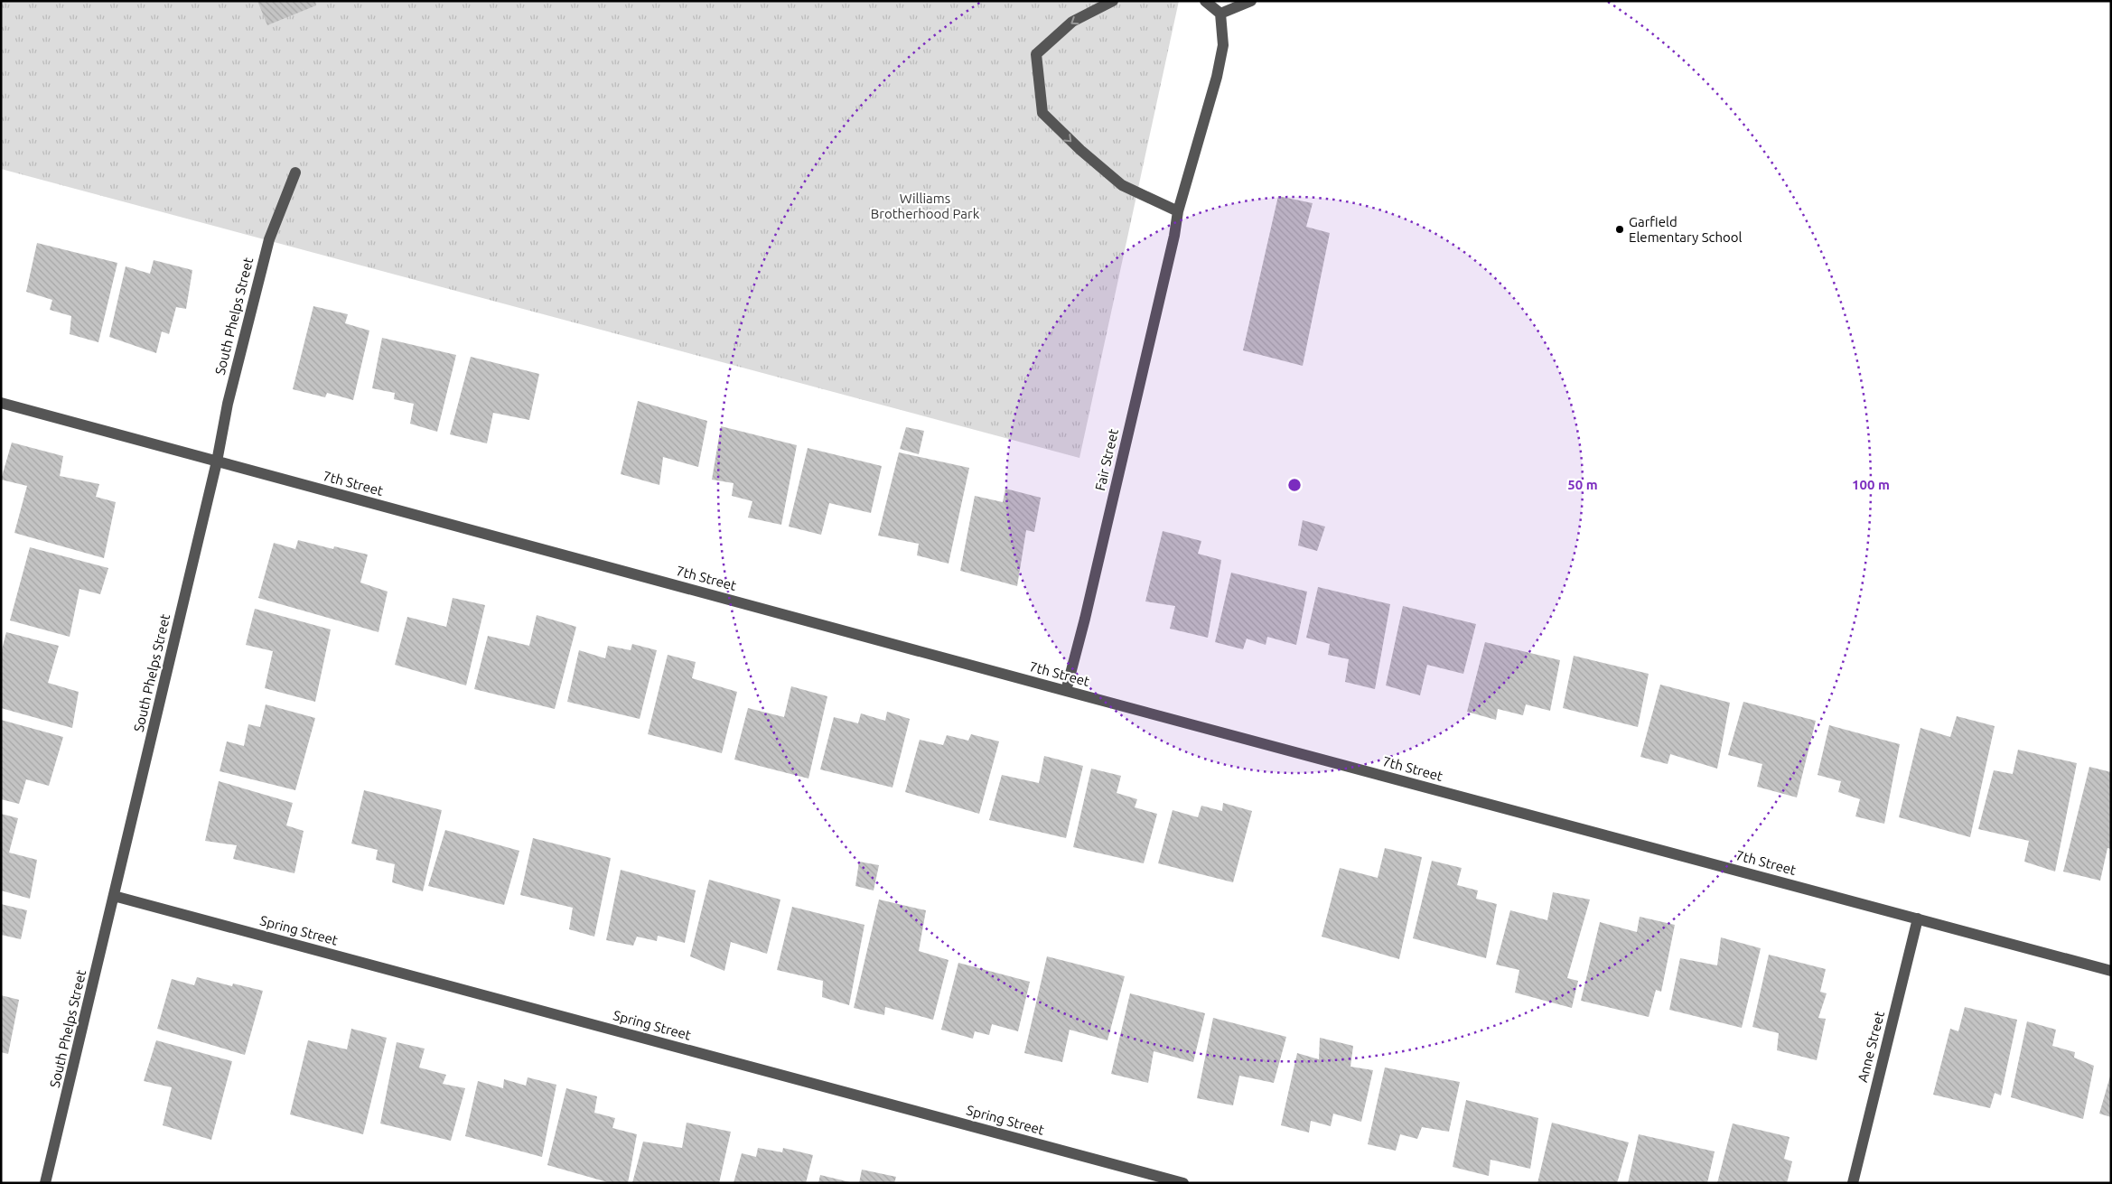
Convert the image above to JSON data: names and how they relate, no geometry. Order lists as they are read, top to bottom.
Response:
{
  "streets": {
    "street": [
      "South Phelps Street",
      "Fair Street",
      "7th Street",
      "Spring Street",
      "Anne Street"
    ]
  },
  "crossings": [
    ["South Phelps Street", "7th Street"],
    ["South Phelps Street", "Spring Street"],
    ["Fair Street", "7th Street"],
    ["7th Street", "Anne Street"]
  ],
  "parks": ["Williams Brotherhood Park"],
  "places": ["Garfield Elementary School"],
  "rings": ["50 m", "100 m"]
}
